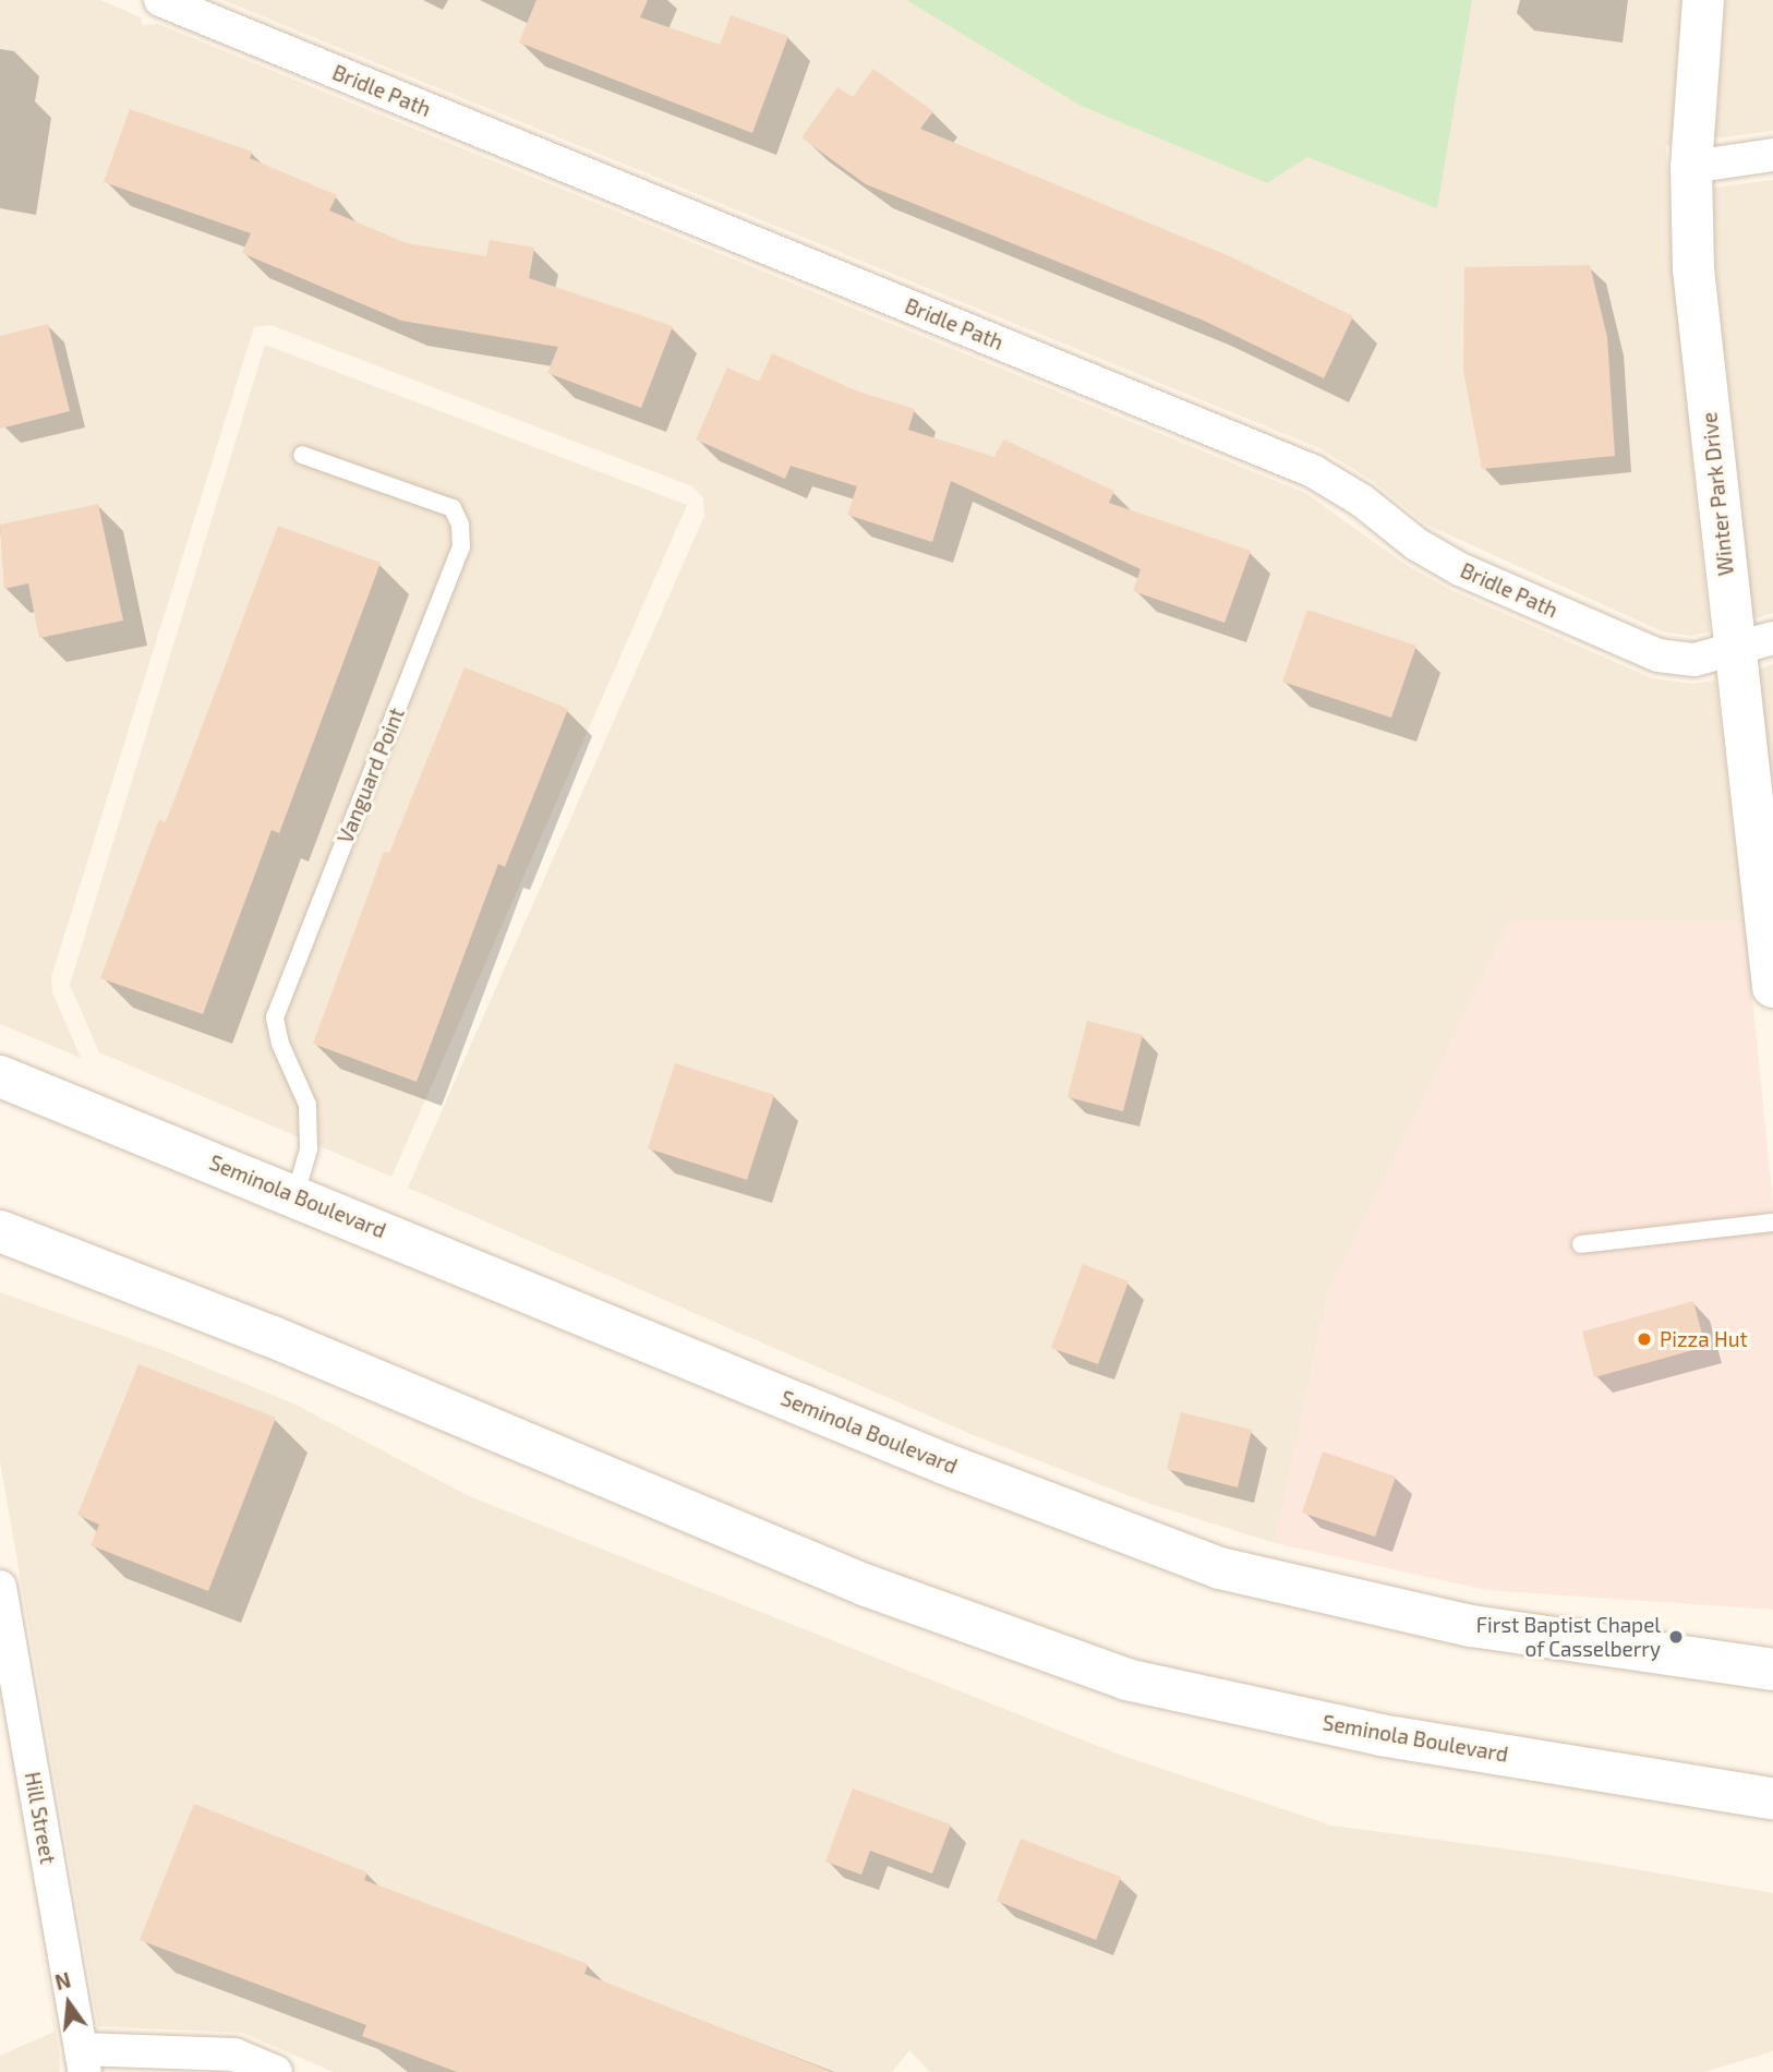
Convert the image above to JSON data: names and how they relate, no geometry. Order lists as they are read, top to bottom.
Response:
{
  "streets": {
    "main road": ["Winter Park Drive", "Seminola Boulevard"],
    "street": ["Bridle Path", "Hill Street"],
    "lane": ["Vanguard Point"]
  },
  "crossings": [
    ["Bridle Path", "Winter Park Drive"],
    ["Vanguard Point", "Seminola Boulevard"]
  ],
  "places": ["Pizza Hut", "First Baptist Chapel of Casselberry"],
  "north": "top"
}
